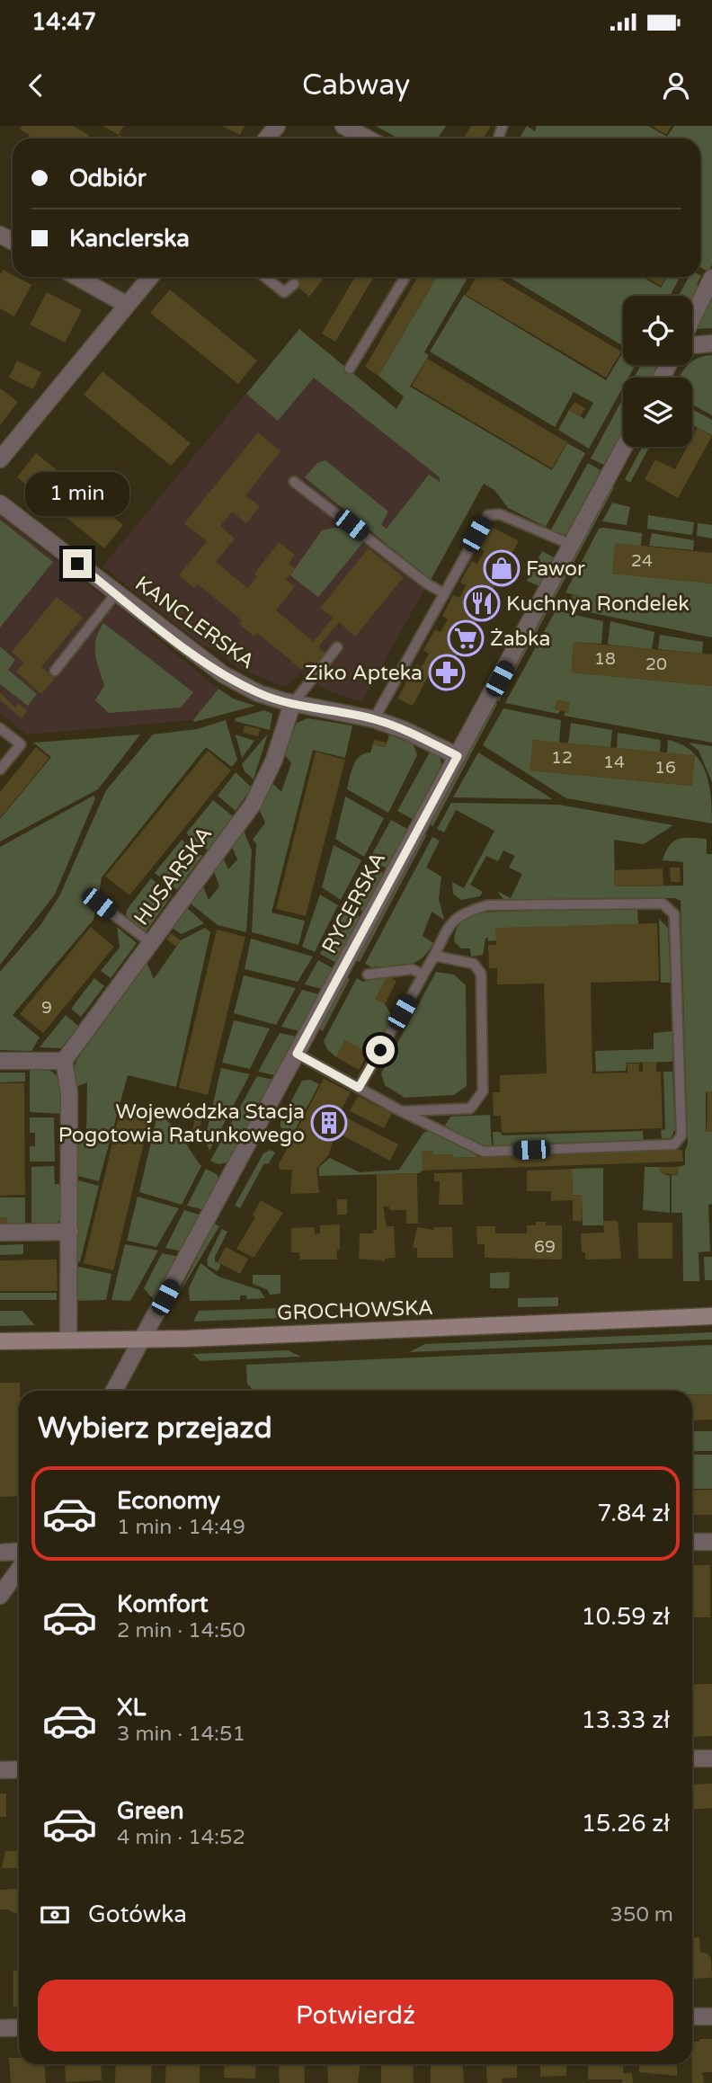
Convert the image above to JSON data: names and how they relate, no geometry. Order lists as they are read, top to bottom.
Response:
{
  "streets": {
    "street": [
      "KANCLERSKA",
      "HUSARSKA",
      "RYCERSKA",
      "GROCHOWSKA"
    ]
  },
  "crossings": [
    ["KANCLERSKA", "HUSARSKA"],
    ["KANCLERSKA", "RYCERSKA"],
    ["RYCERSKA", "GROCHOWSKA"]
  ],
  "places": {
    "shop": ["Fawor"],
    "restaurant": ["Kuchnya Rondelek"],
    "supermarket": ["Żabka"],
    "pharmacy": ["Ziko Apteka"],
    "building": ["Wojewódzka Stacja Pogotowia Ratunkowego"]
  },
  "house_numbers": [
    "24",
    "18",
    "20",
    "12",
    "14",
    "16",
    "9",
    "69"
  ],
  "page": {
    "status": "14:47",
    "header": "Cabway",
    "banner": ["Odbiór", "Kanclerska"],
    "bubble": "1 min",
    "heading": "Wybierz przejazd",
    "list": [
      {
        "name": "Economy",
        "note": "1 min · 14:49",
        "value": "7.84 zł"
      },
      {
        "name": "Komfort",
        "note": "2 min · 14:50",
        "value": "10.59 zł"
      },
      {
        "name": "XL",
        "note": "3 min · 14:51",
        "value": "13.33 zł"
      },
      {
        "name": "Green",
        "note": "4 min · 14:52",
        "value": "15.26 zł"
      }
    ],
    "pay": ["Gotówka", "350 m"],
    "buttons": "Potwierdź"
  }
}
